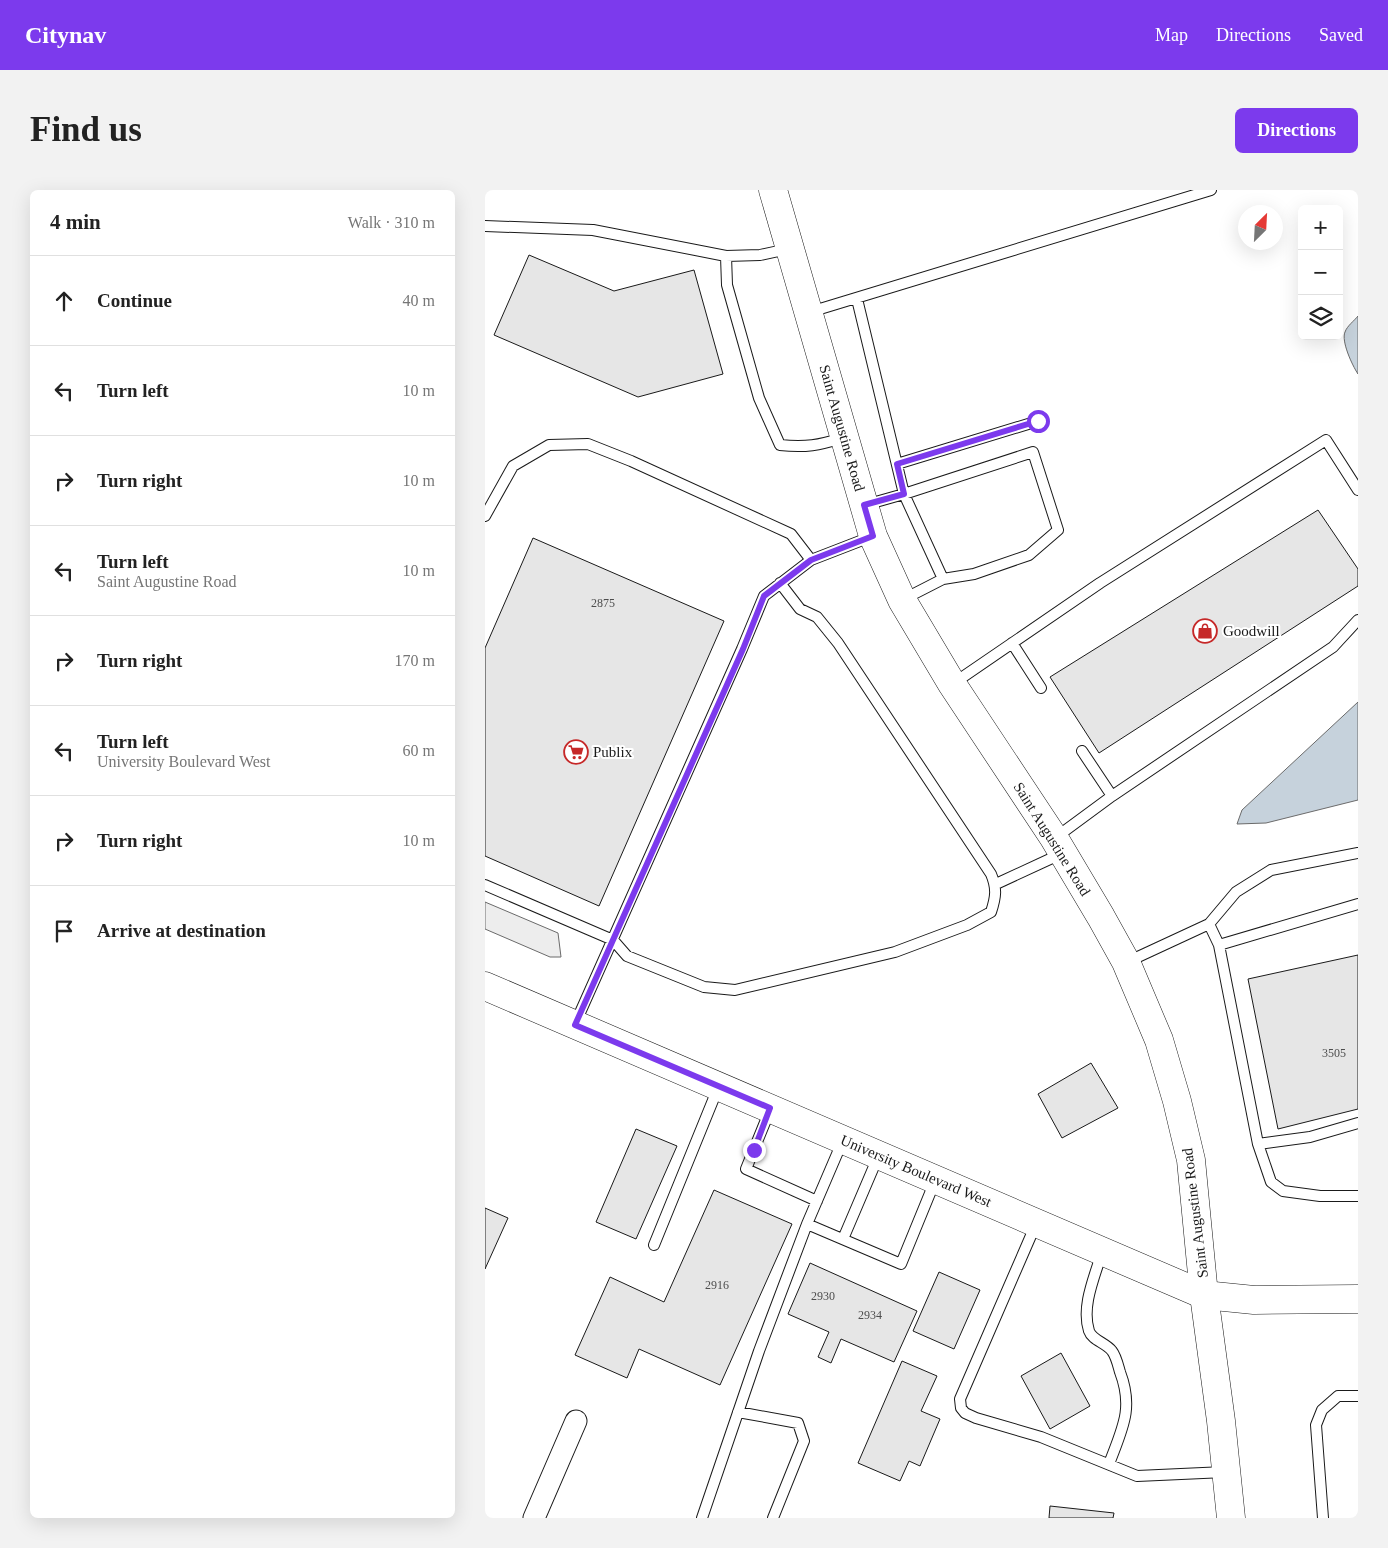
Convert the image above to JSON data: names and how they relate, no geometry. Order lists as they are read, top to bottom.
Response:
{
  "streets": {
    "main road": ["Saint Augustine Road", "University Boulevard West"]
  },
  "crossings": [
    ["Saint Augustine Road", "University Boulevard West"]
  ],
  "places": {
    "shop": ["Goodwill"],
    "supermarket": ["Publix"]
  },
  "house_numbers": [
    "2875",
    "3505",
    "2916",
    "2930",
    "2934"
  ],
  "north": "top right",
  "page": {
    "header": "Citynav",
    "nav": ["Map", "Directions", "Saved"],
    "buttons": "Directions",
    "title": "Find us",
    "heading": ["4 min", "Walk · 310 m"],
    "map_buttons": ["+", "−"],
    "list": [
      ["Continue", "40 m"],
      ["Turn left", "10 m"],
      ["Turn right", "10 m"],
      ["Turn left", "Saint Augustine Road", "10 m"],
      ["Turn right", "170 m"],
      ["Turn left", "University Boulevard West", "60 m"],
      ["Turn right", "10 m"],
      "Arrive at destination"
    ]
  }
}
